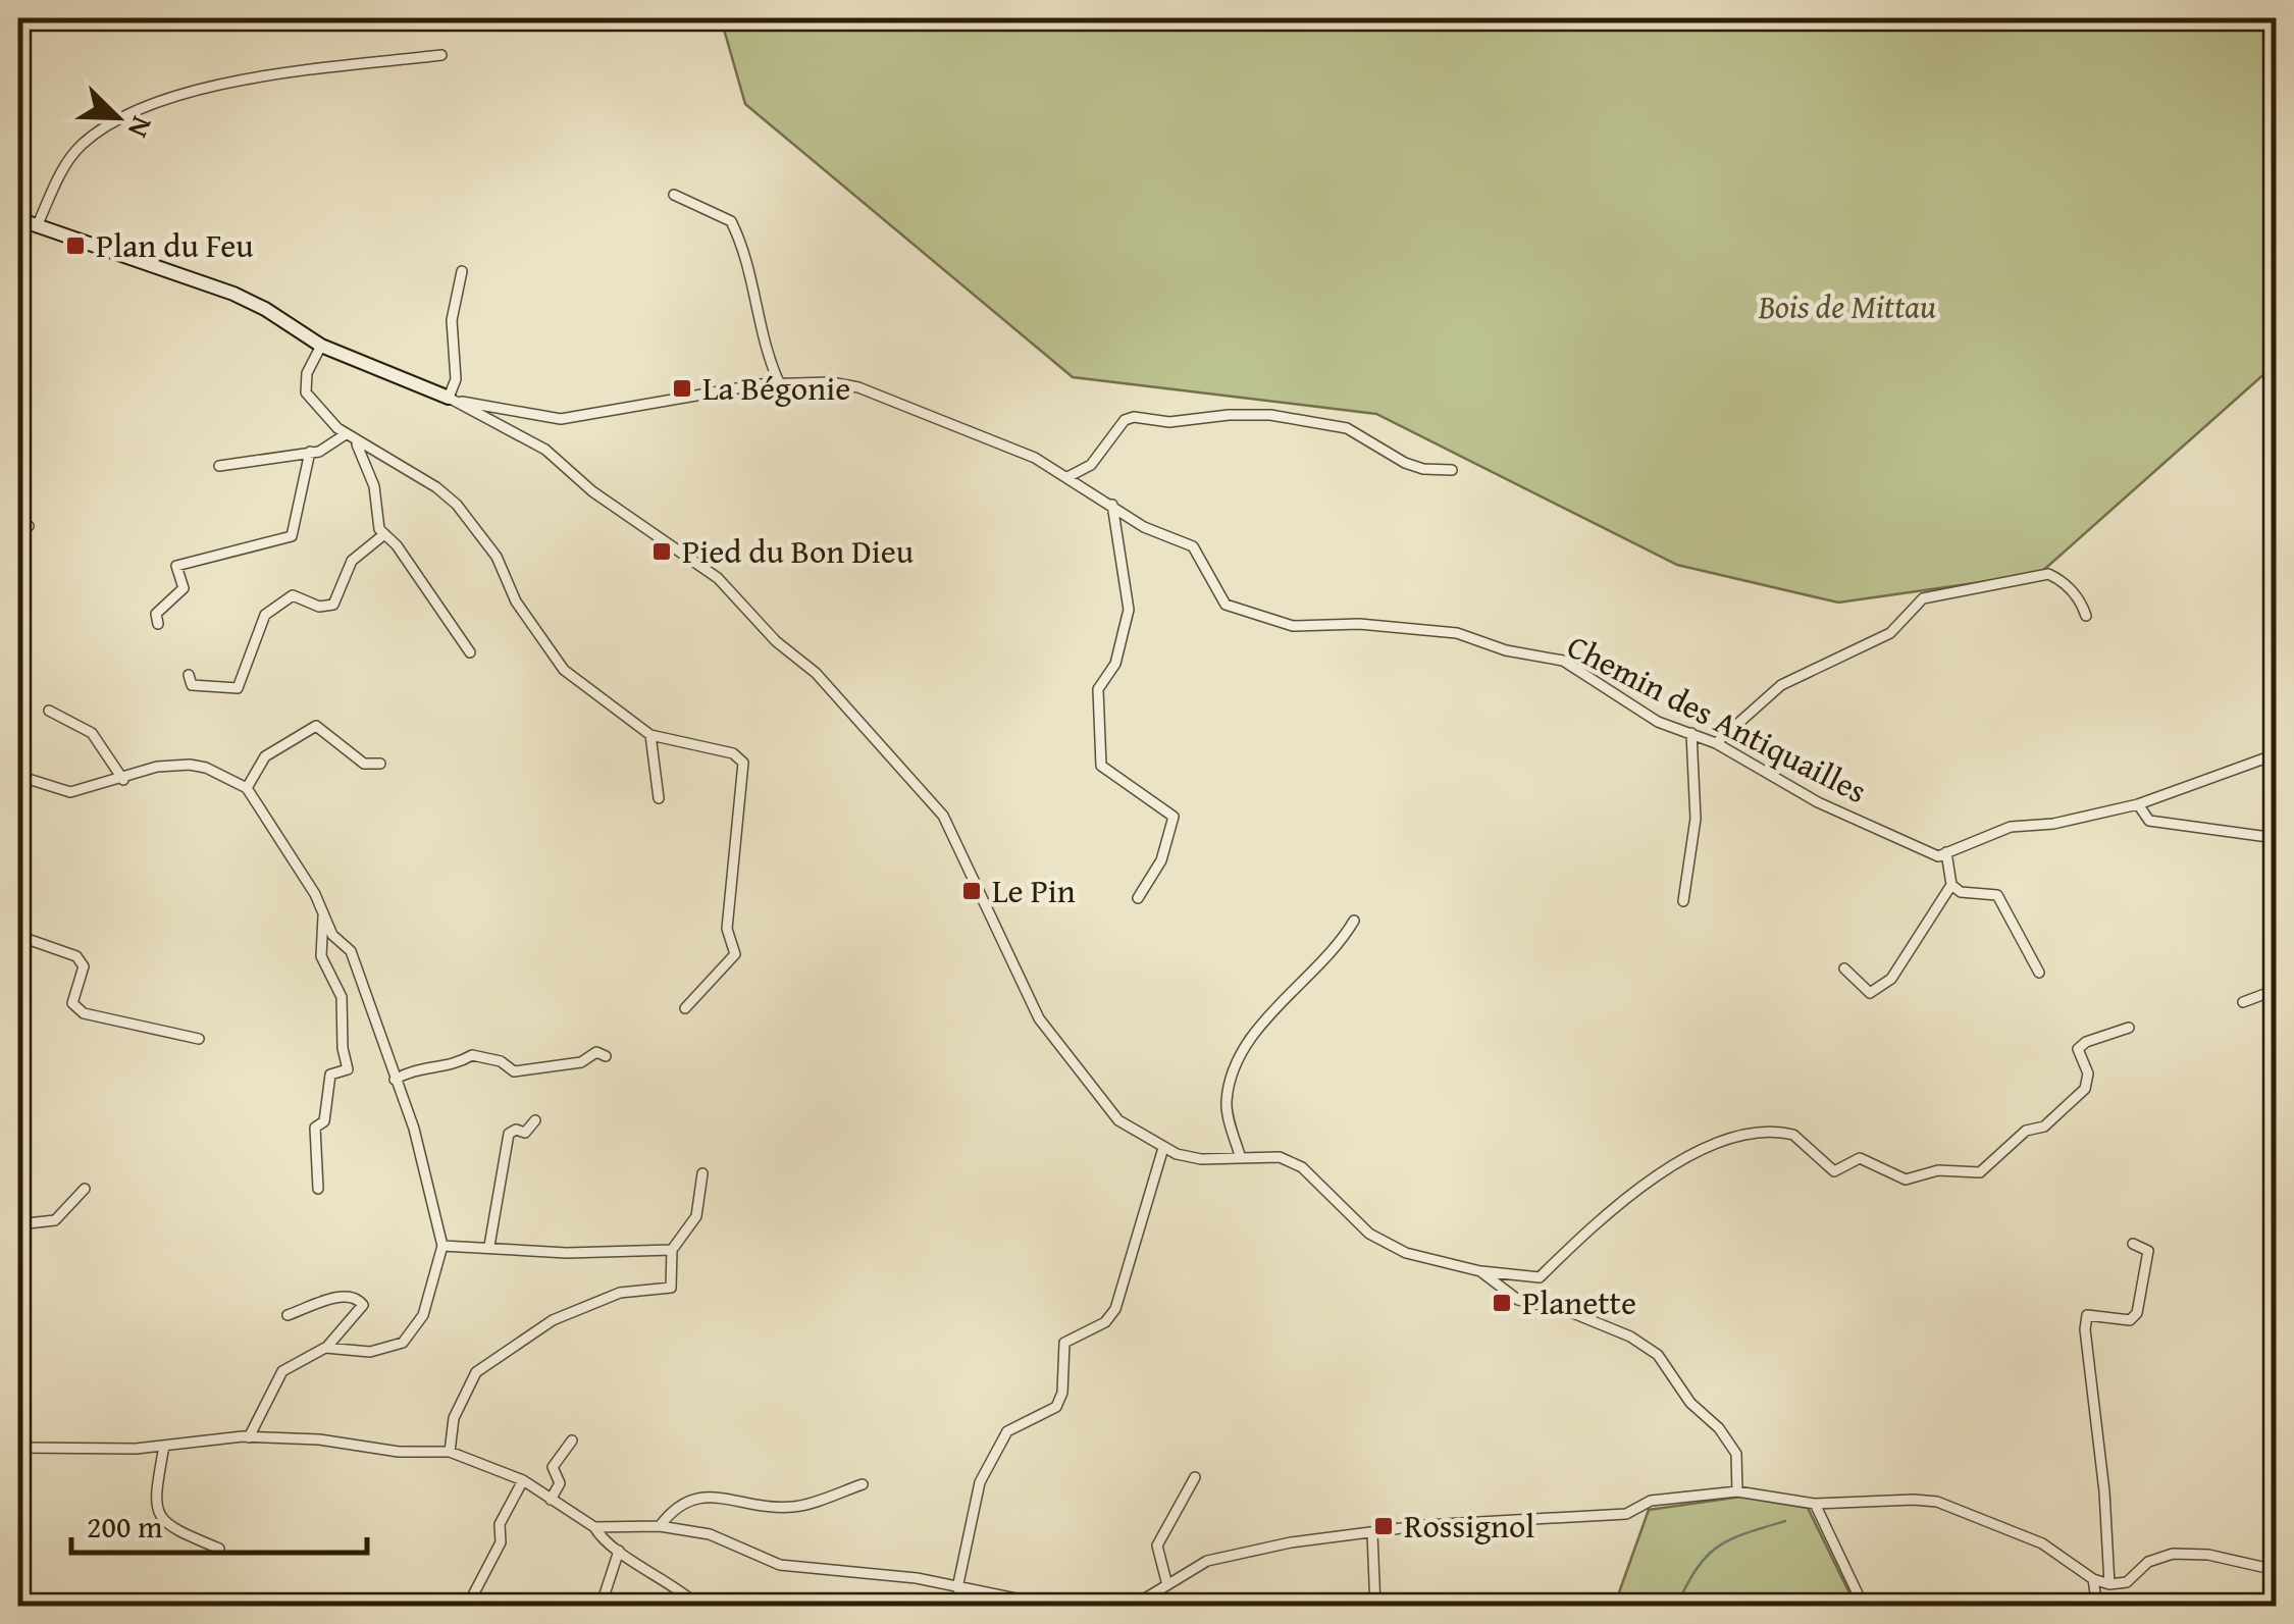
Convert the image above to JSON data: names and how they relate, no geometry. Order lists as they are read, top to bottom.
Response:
{
  "streets": {
    "street": ["Chemin des Antiquailles"]
  },
  "parks": ["Bois de Mittau"],
  "places": {
    "transit": [
      "Plan du Feu",
      "La Bégonie",
      "Pied du Bon Dieu",
      "Le Pin",
      "Planette",
      "Rossignol"
    ]
  },
  "scale_bar": "200 m",
  "north": "bottom right"
}
